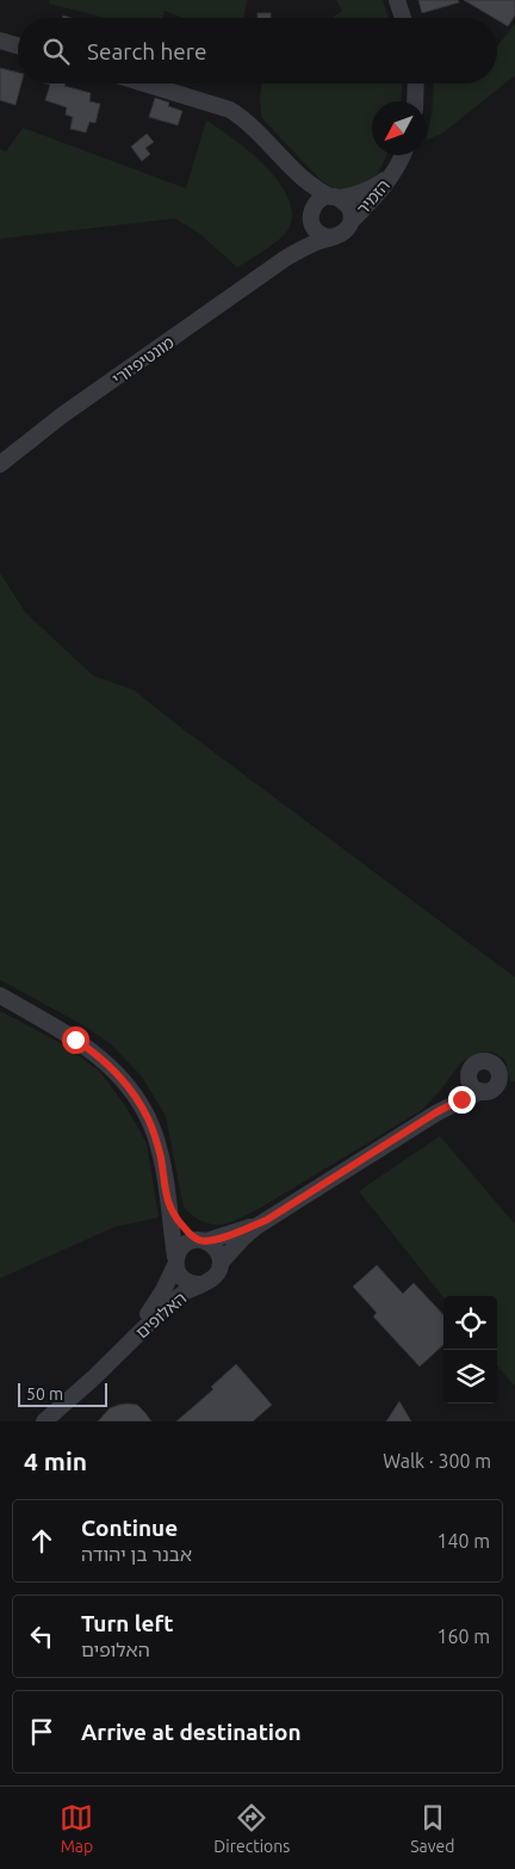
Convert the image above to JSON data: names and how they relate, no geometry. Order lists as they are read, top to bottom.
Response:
{
  "streets": {
    "street": ["הזמיר", "מונטיפיורי", "האלופים"]
  },
  "crossings": [
    ["הזמיר", "מונטיפיורי"]
  ],
  "scale_bar": "50 m",
  "north": "bottom left",
  "page": {
    "search": "Search here",
    "scale": "50 m",
    "heading": ["4 min", "Walk · 300 m"],
    "list": [
      ["Continue", "אבנר בן יהודה", "140 m"],
      ["Turn left", "האלופים", "160 m"],
      "Arrive at destination"
    ],
    "nav": ["Map", "Directions", "Saved"]
  }
}
